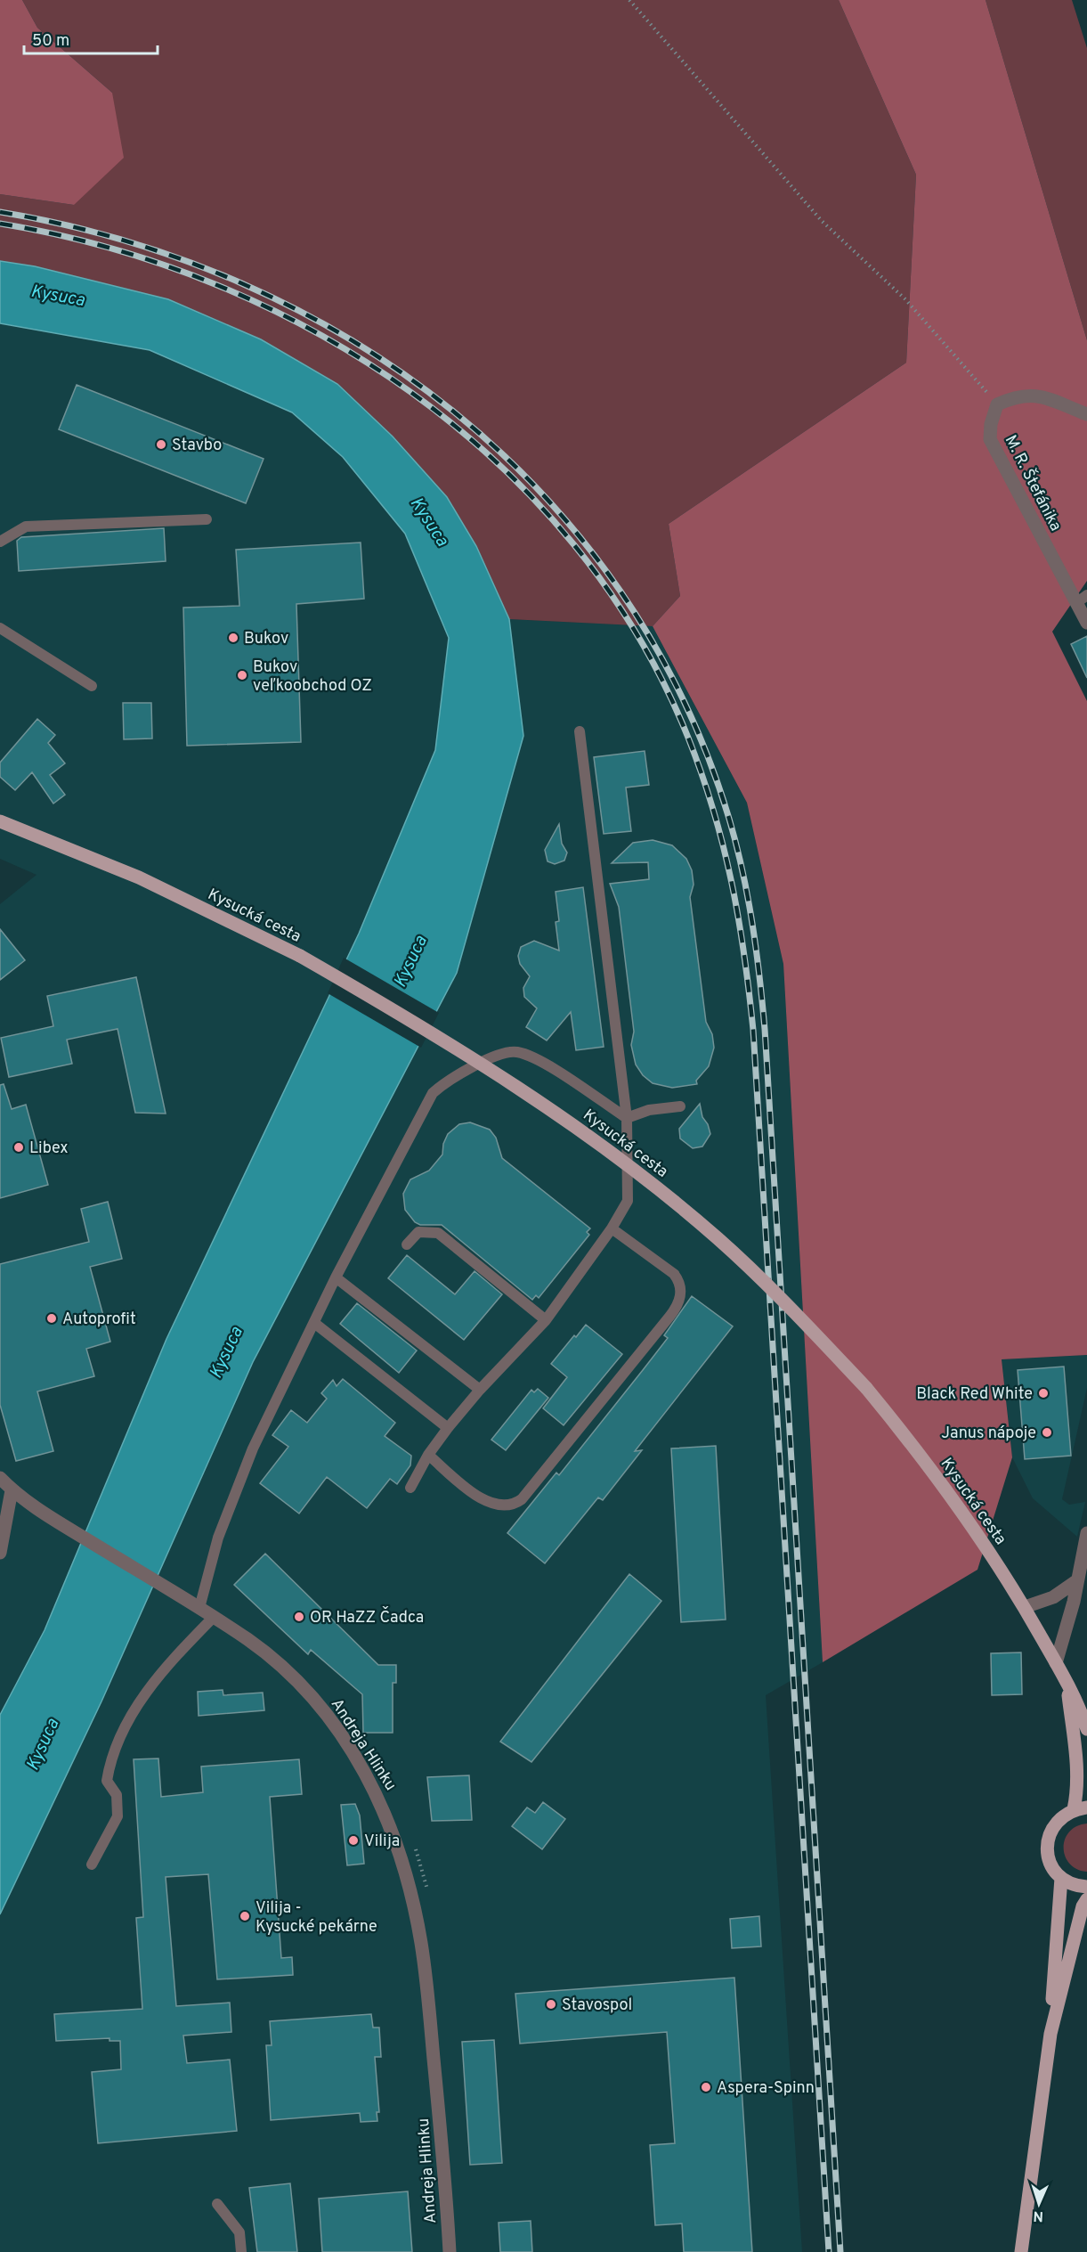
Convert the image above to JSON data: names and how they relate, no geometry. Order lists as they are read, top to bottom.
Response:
{
  "streets": {
    "main road": ["Kysucká cesta"],
    "street": ["M. R. Štefánika", "Andreja Hlinku"]
  },
  "water": ["Kysuca"],
  "places": [
    "Stavbo",
    "Bukov",
    "Bukov veľkoobchod OZ",
    "Libex",
    "Autoprofit",
    "Black Red White",
    "Janus nápoje",
    "OR HaZZ Čadca",
    "Vilija",
    "Vilija - Kysucké pekárne",
    "Stavospol",
    "Aspera-Spinn"
  ],
  "scale_bar": "50 m",
  "north": "bottom"
}
